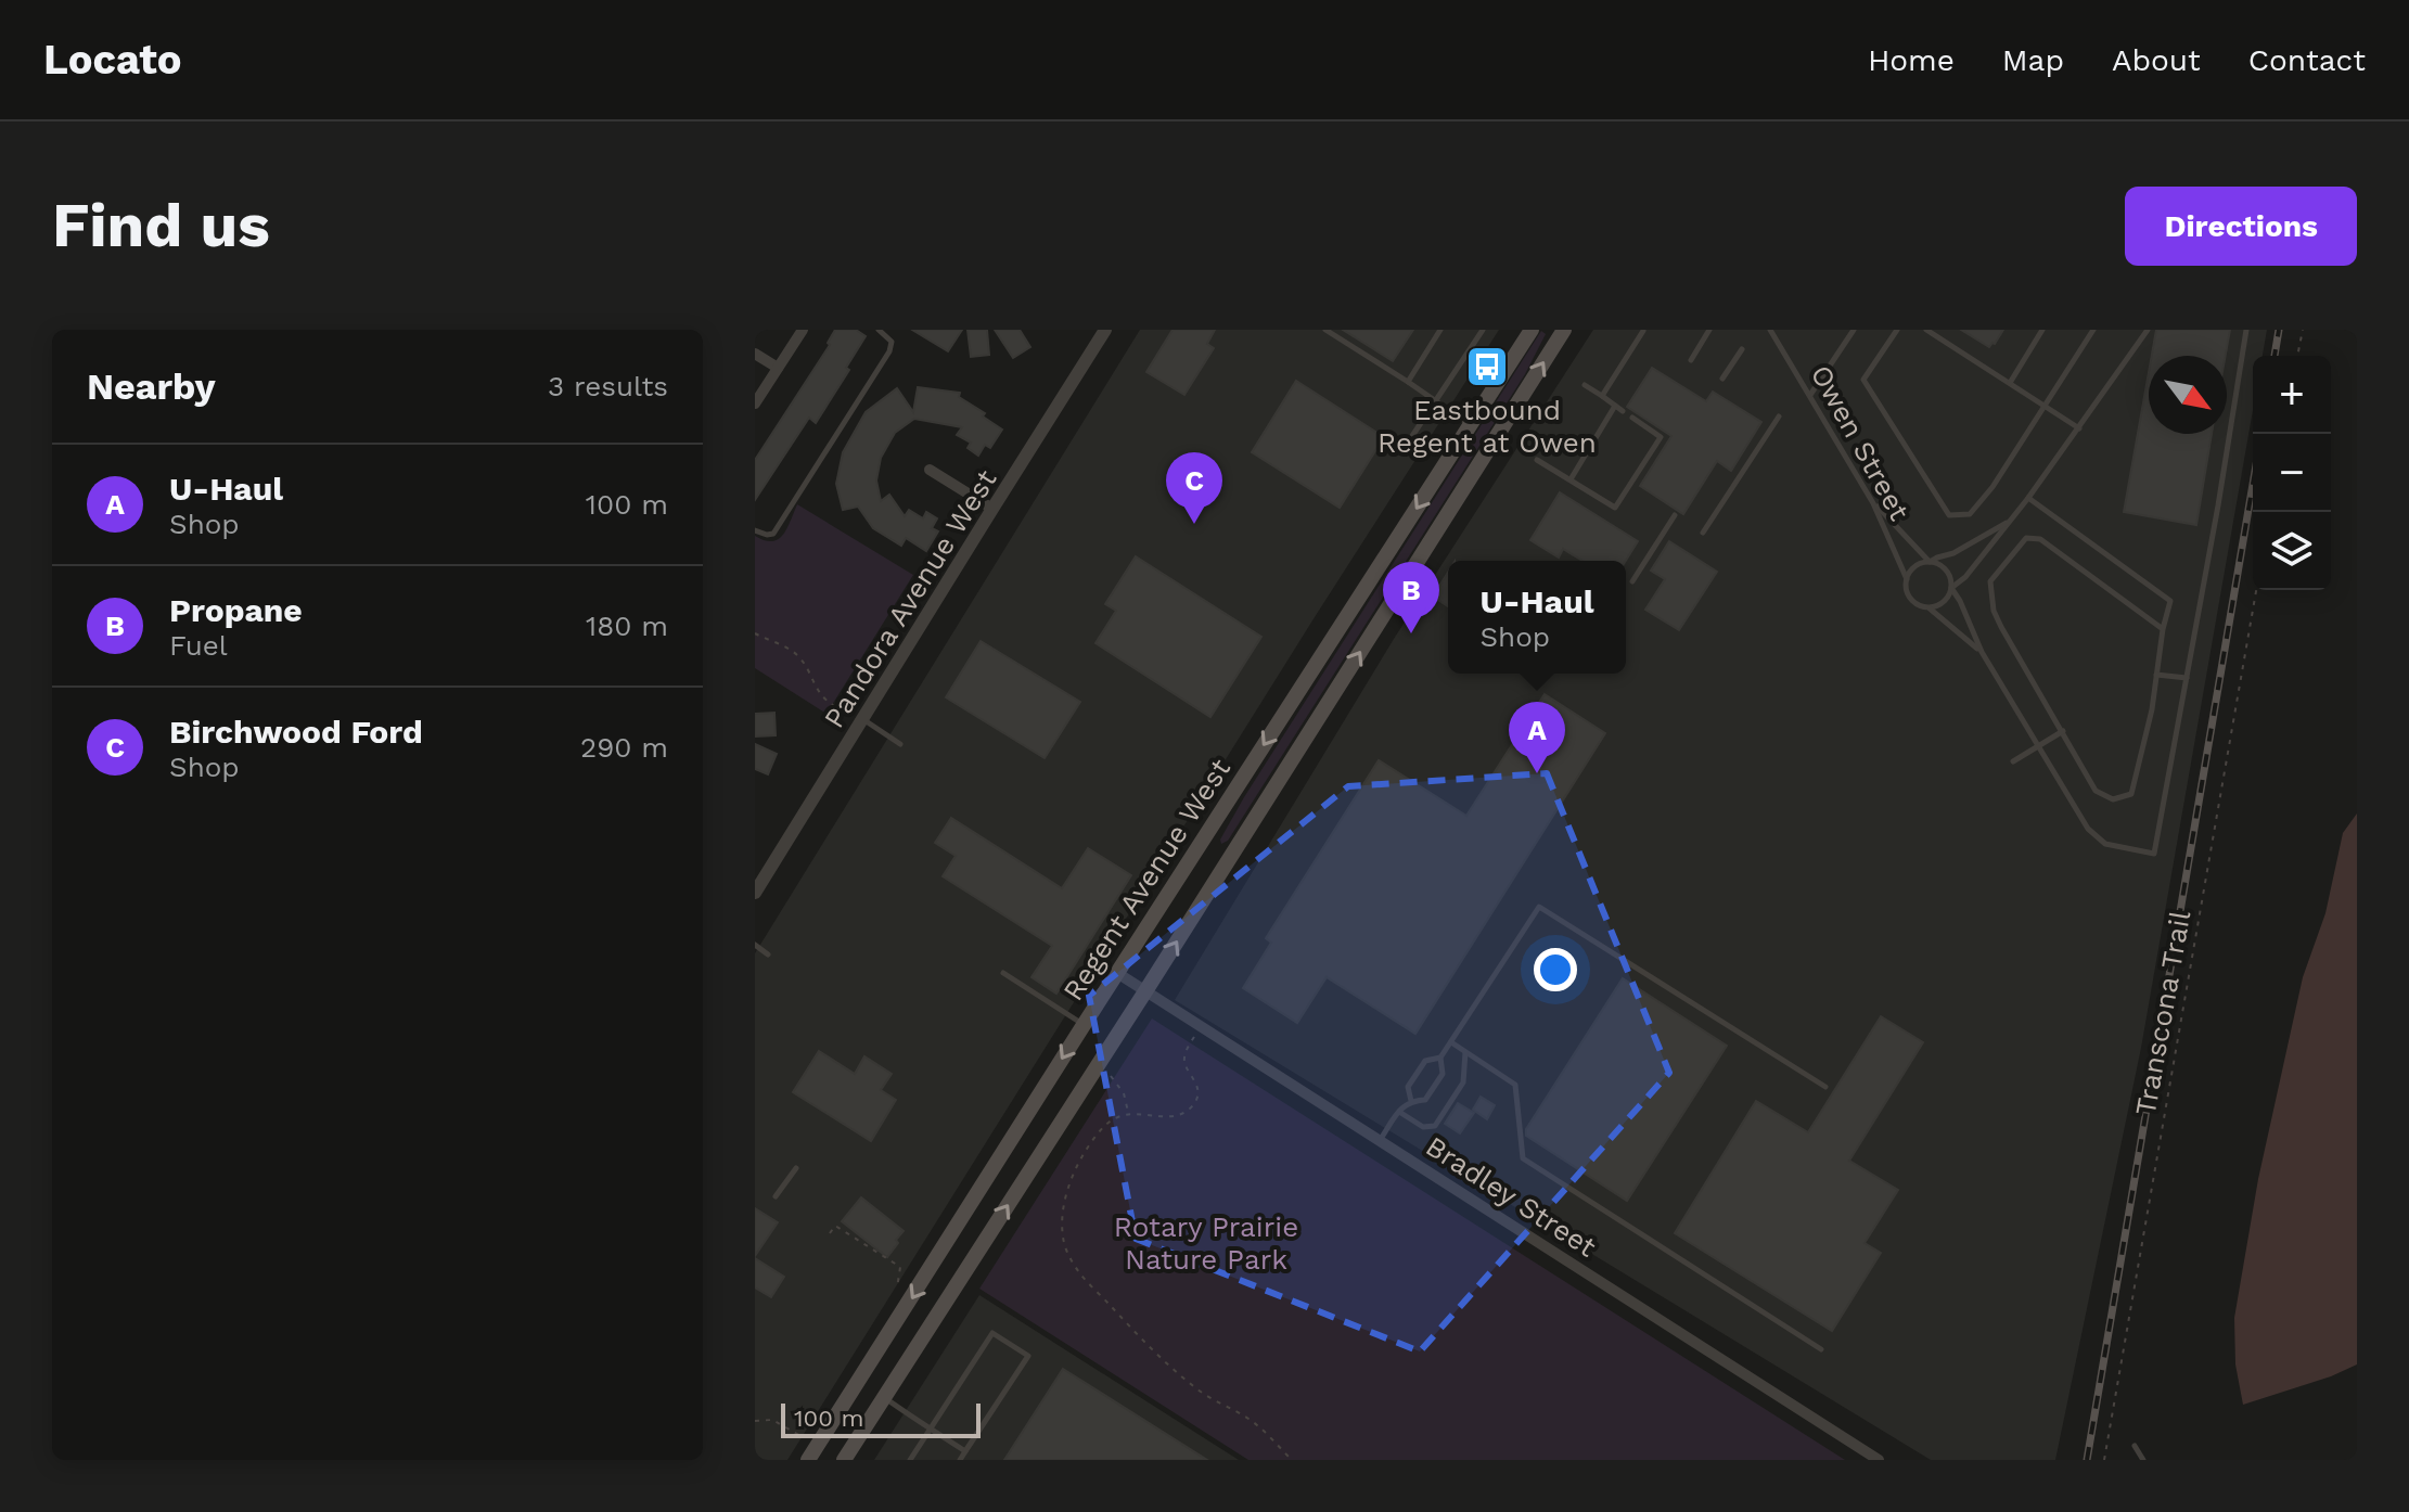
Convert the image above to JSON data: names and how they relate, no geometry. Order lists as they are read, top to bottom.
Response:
{
  "streets": {
    "main road": ["Regent Avenue West"],
    "street": ["Pandora Avenue West", "Bradley Street"],
    "lane": ["Owen Street"],
    "path": ["Transcona Trail"]
  },
  "crossings": [
    ["Regent Avenue West", "Bradley Street"]
  ],
  "parks": ["Rotary Prairie Nature Park"],
  "places": {
    "bus stop": ["Eastbound Regent at Owen"]
  },
  "scale_bar": "100 m",
  "north": "bottom right",
  "page": {
    "header": "Locato",
    "nav": [
      "Home",
      "Map",
      "About",
      "Contact"
    ],
    "buttons": "Directions",
    "title": "Find us",
    "heading": ["Nearby", "3 results"],
    "map_buttons": ["+", "−"],
    "list": [
      {
        "mark": "A",
        "name": "U-Haul",
        "note": "Shop",
        "value": "100 m"
      },
      {
        "mark": "B",
        "name": "Propane",
        "note": "Fuel",
        "value": "180 m"
      },
      {
        "mark": "C",
        "name": "Birchwood Ford",
        "note": "Shop",
        "value": "290 m"
      }
    ],
    "pins": ["C", "B", "A"],
    "popup": ["U-Haul", "Shop"],
    "scale": "100 m"
  }
}
